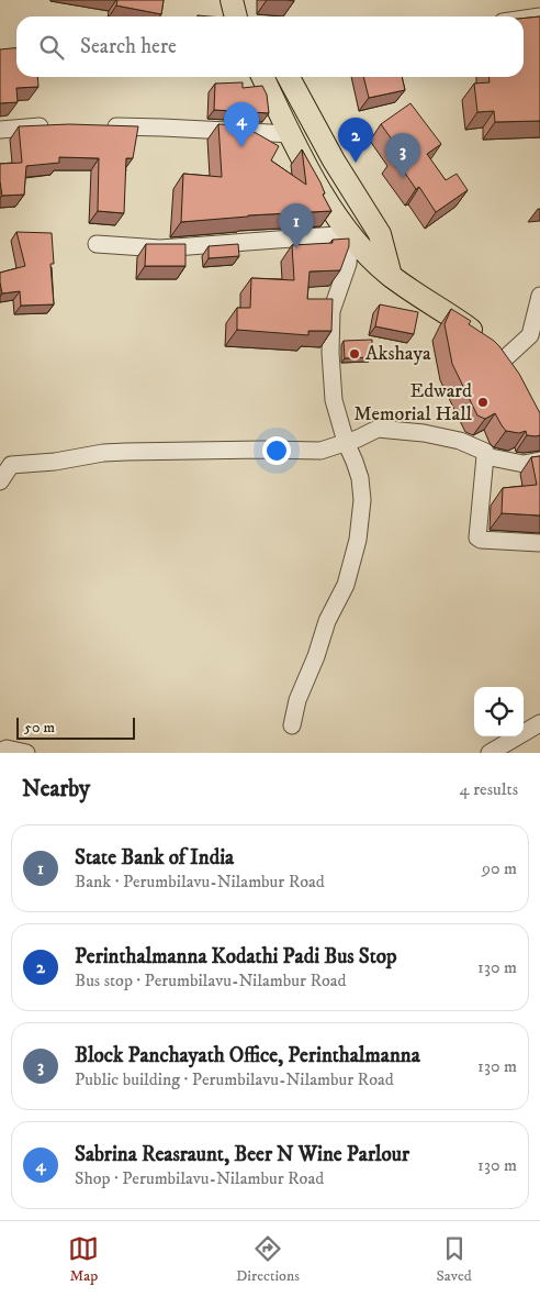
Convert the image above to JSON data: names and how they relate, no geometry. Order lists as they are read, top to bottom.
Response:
{
  "places": ["Akshaya", "Edward Memorial Hall"],
  "scale_bar": "50 m",
  "page": {
    "search": "Search here",
    "pins": [
      "4",
      "2",
      "3",
      "1"
    ],
    "scale": "50 m",
    "heading": ["Nearby", "4 results"],
    "list": [
      {
        "mark": "1",
        "name": "State Bank of India",
        "note": "Bank · Perumbilavu-Nilambur Road",
        "value": "90 m"
      },
      {
        "mark": "2",
        "name": "Perinthalmanna Kodathi Padi Bus Stop",
        "note": "Bus stop · Perumbilavu-Nilambur Road",
        "value": "130 m"
      },
      {
        "mark": "3",
        "name": "Block Panchayath Office, Perinthalmanna",
        "note": "Public building · Perumbilavu-Nilambur Road",
        "value": "130 m"
      },
      {
        "mark": "4",
        "name": "Sabrina Reasraunt, Beer N Wine Parlour",
        "note": "Shop · Perumbilavu-Nilambur Road",
        "value": "130 m"
      }
    ],
    "nav": ["Map", "Directions", "Saved"]
  }
}
